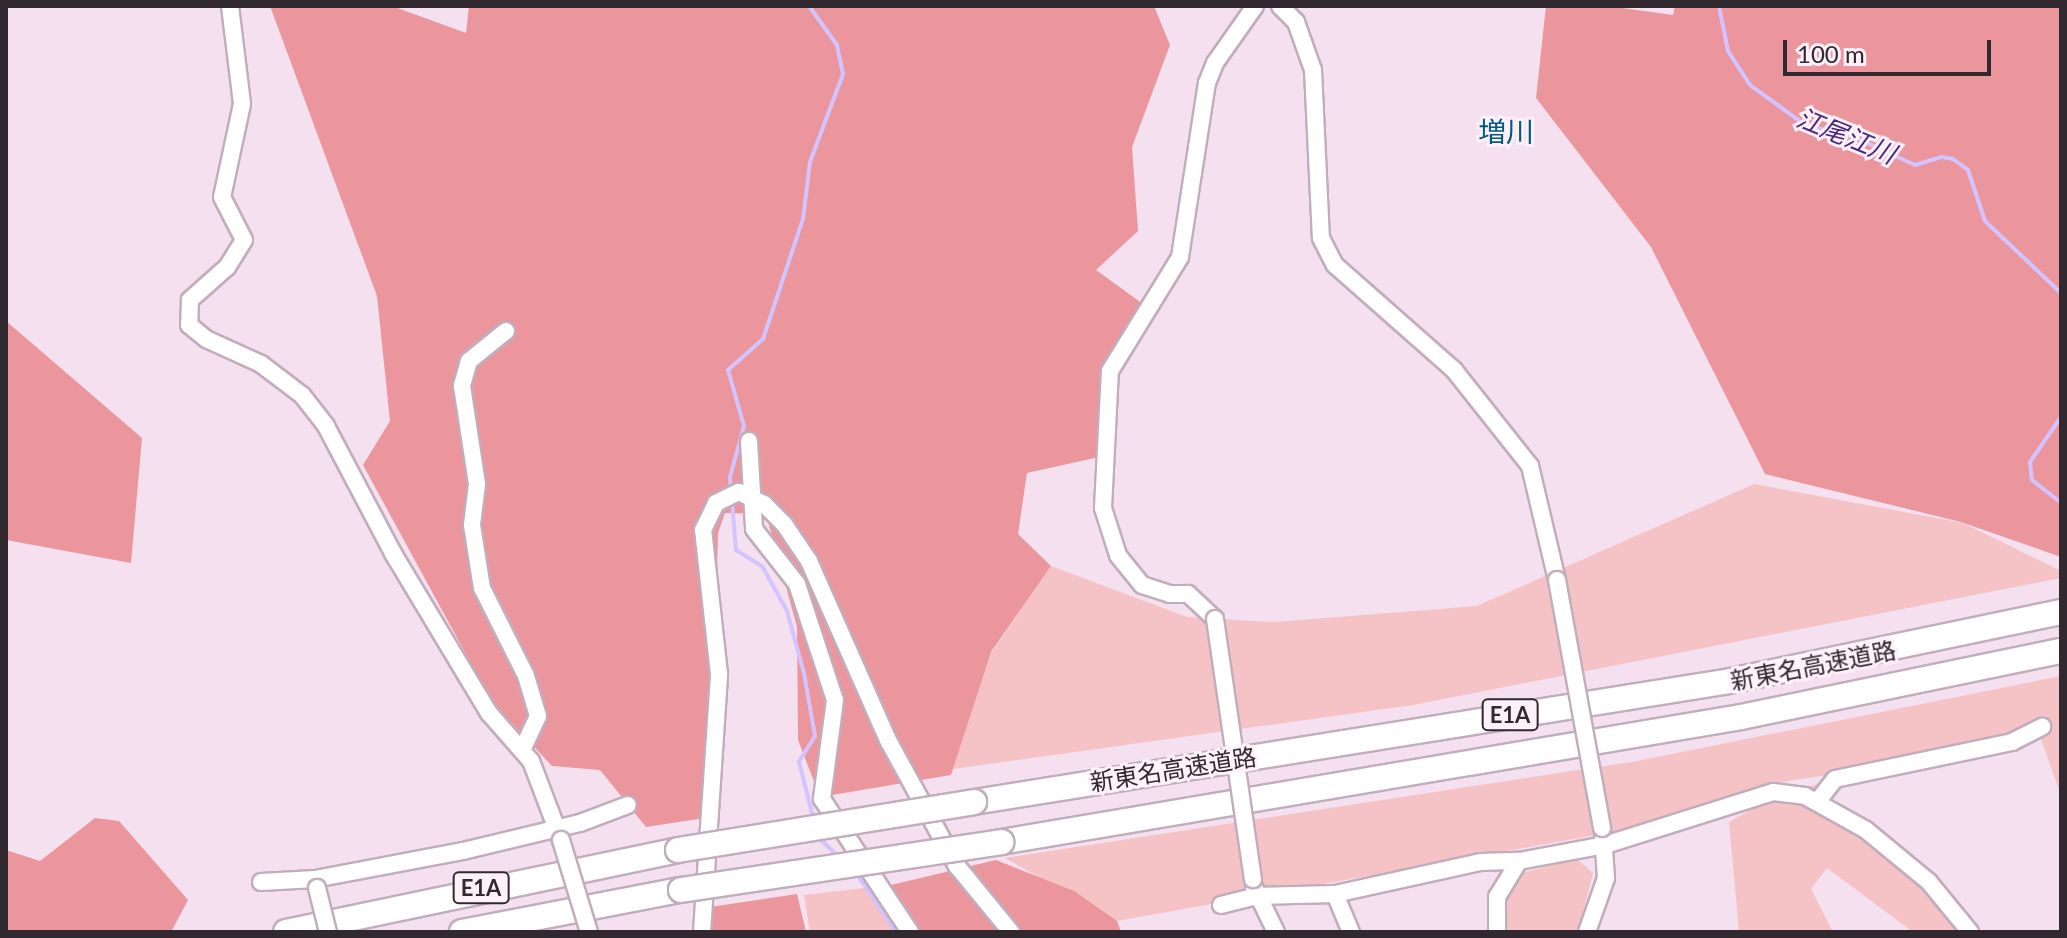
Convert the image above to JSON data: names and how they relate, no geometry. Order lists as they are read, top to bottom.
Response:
{
  "streets": {
    "highway": ["新東名高速道路", "E1A"]
  },
  "districts": ["増川"],
  "water": ["江尾江川"],
  "scale_bar": "100 m"
}
